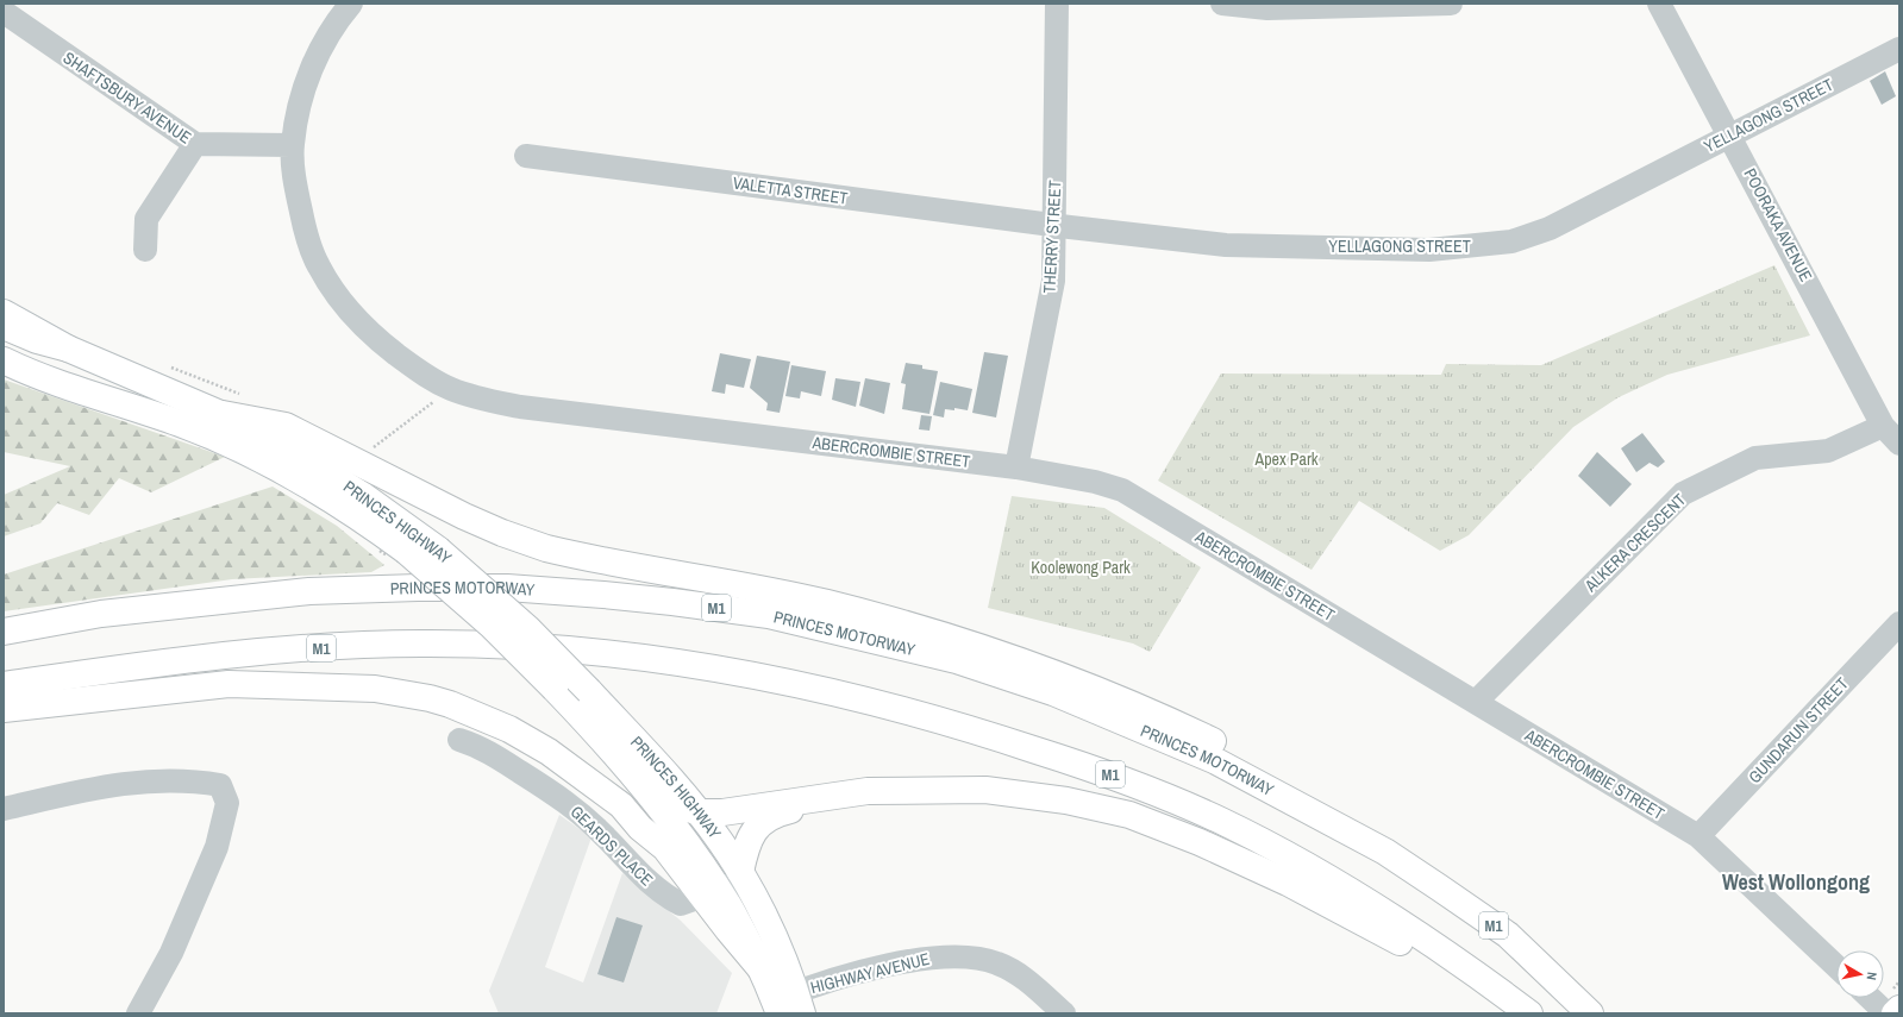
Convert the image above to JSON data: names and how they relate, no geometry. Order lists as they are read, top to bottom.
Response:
{
  "streets": {
    "main road": ["PRINCES HIGHWAY", "PRINCES MOTORWAY", "M1"],
    "street": [
      "SHAFTSBURY AVENUE",
      "YELLAGONG STREET",
      "VALETTA STREET",
      "POORAKA AVENUE",
      "THERRY STREET",
      "ABERCROMBIE STREET",
      "ALKERA CRESCENT",
      "GUNDARUN STREET",
      "GEARDS PLACE",
      "HIGHWAY AVENUE"
    ]
  },
  "crossings": [
    ["SHAFTSBURY AVENUE", "ABERCROMBIE STREET"],
    ["YELLAGONG STREET", "VALETTA STREET"],
    ["YELLAGONG STREET", "POORAKA AVENUE"],
    ["YELLAGONG STREET", "THERRY STREET"],
    ["VALETTA STREET", "THERRY STREET"],
    ["POORAKA AVENUE", "ALKERA CRESCENT"],
    ["THERRY STREET", "ABERCROMBIE STREET"],
    ["ABERCROMBIE STREET", "ALKERA CRESCENT"],
    ["ABERCROMBIE STREET", "GUNDARUN STREET"],
    ["PRINCES HIGHWAY", "GEARDS PLACE"],
    ["PRINCES HIGHWAY", "HIGHWAY AVENUE"]
  ],
  "districts": ["West Wollongong"],
  "parks": ["Apex Park", "Koolewong Park"],
  "north": "right"
}
